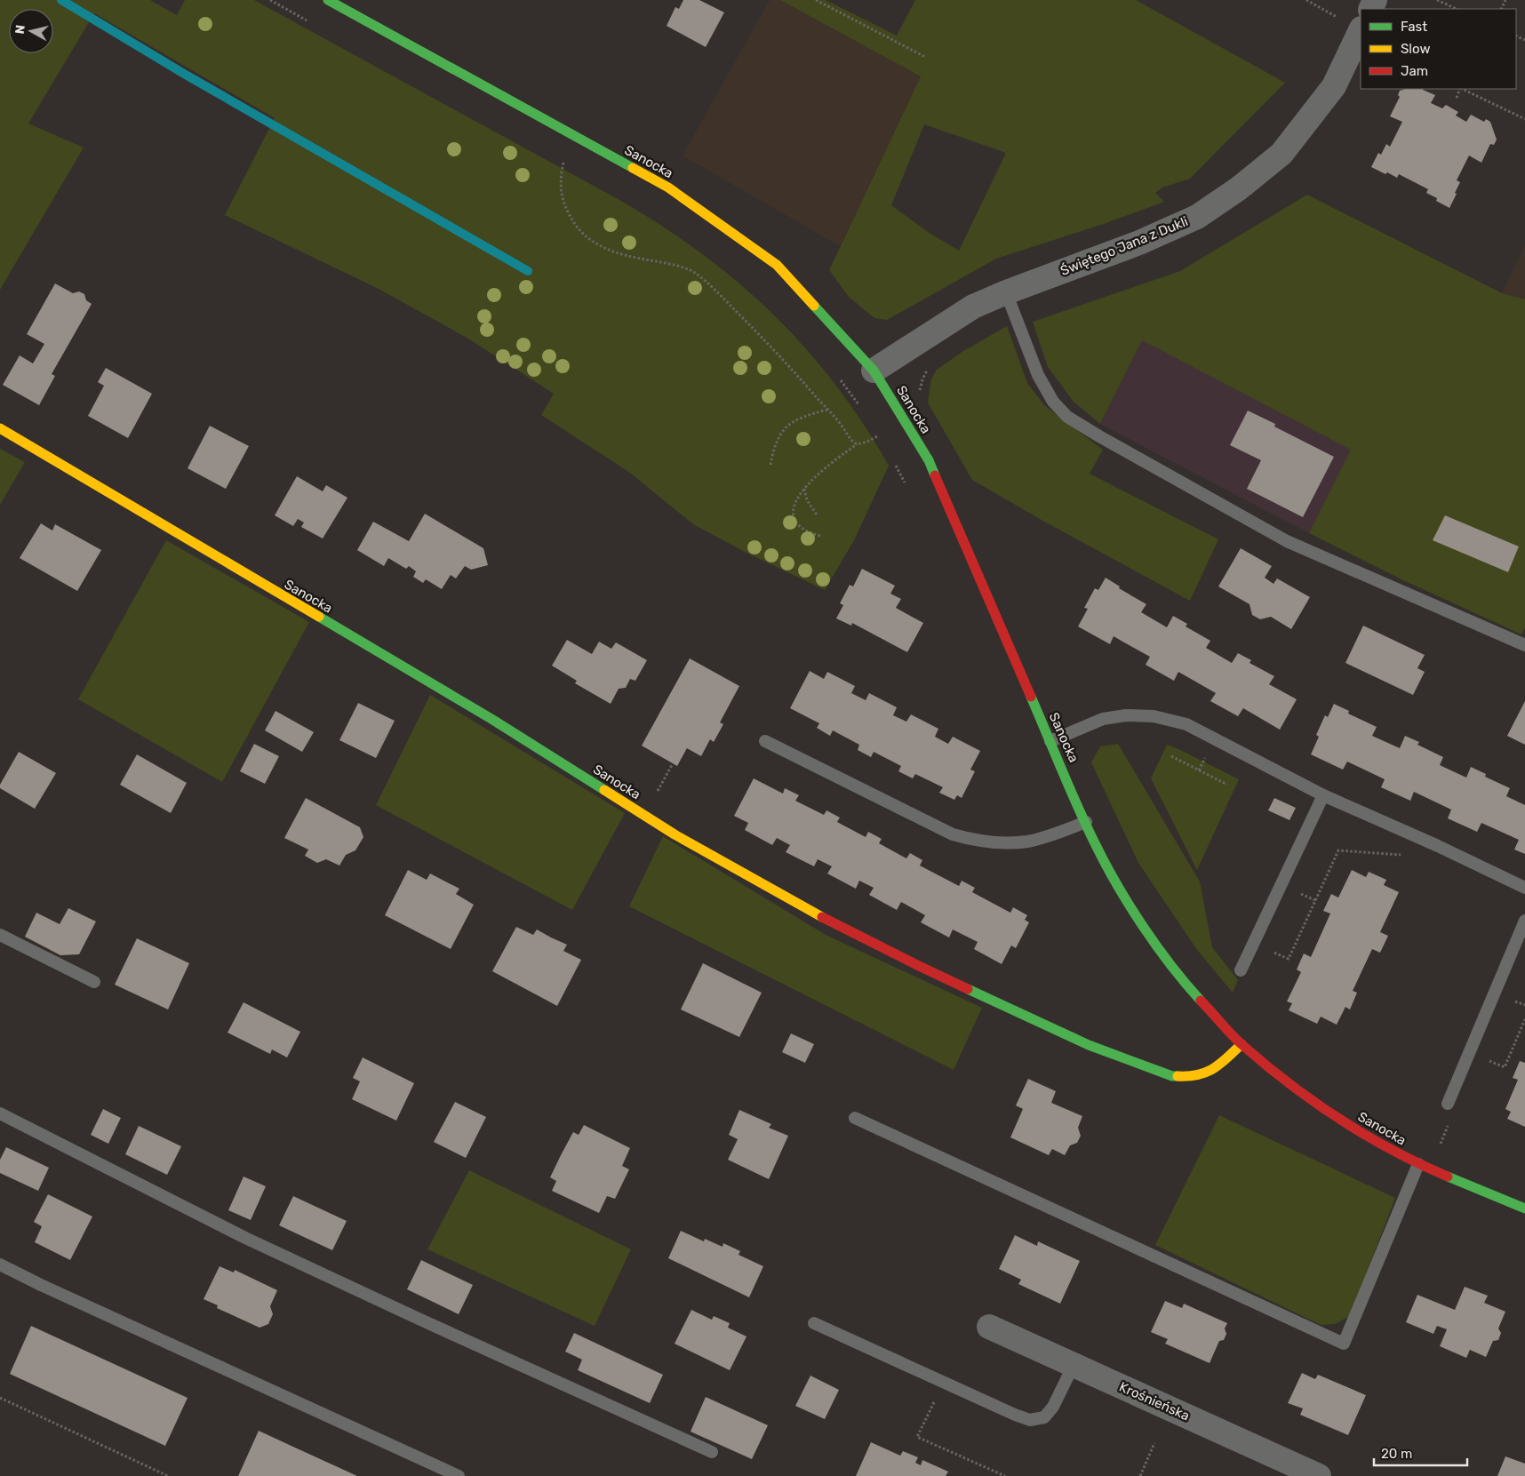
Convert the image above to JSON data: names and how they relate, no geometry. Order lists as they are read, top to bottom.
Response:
{
  "streets": {
    "street": ["Sanocka", "Świętego Jana z Dukli", "Krośnieńska"]
  },
  "crossings": [
    ["Sanocka", "Świętego Jana z Dukli"]
  ],
  "legend": ["Fast", "Slow", "Jam"],
  "scale_bar": "20 m",
  "north": "left"
}
